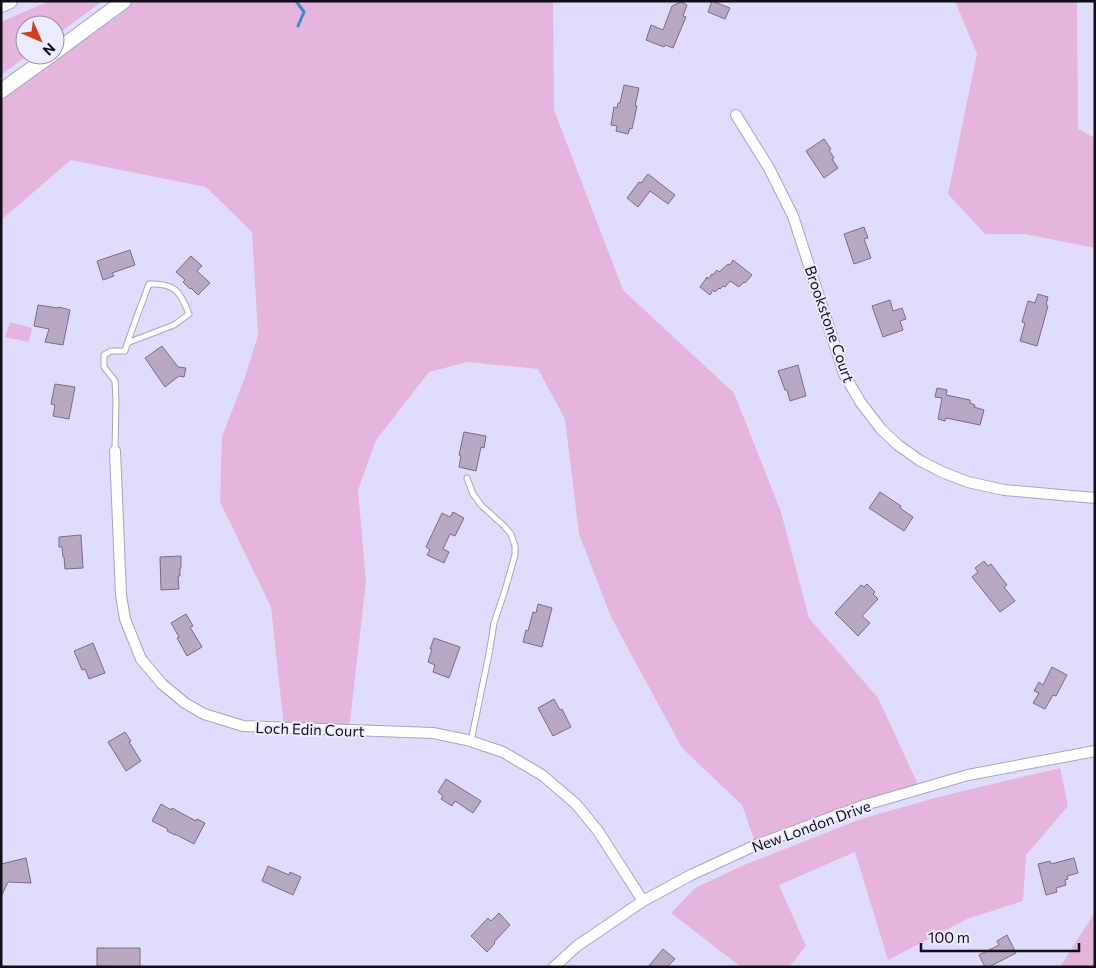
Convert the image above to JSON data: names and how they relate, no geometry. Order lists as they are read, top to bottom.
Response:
{
  "streets": {
    "street": ["Brookstone Court", "Loch Edin Court", "New London Drive"]
  },
  "crossings": [
    ["Loch Edin Court", "New London Drive"]
  ],
  "scale_bar": "100 m",
  "north": "bottom right"
}
